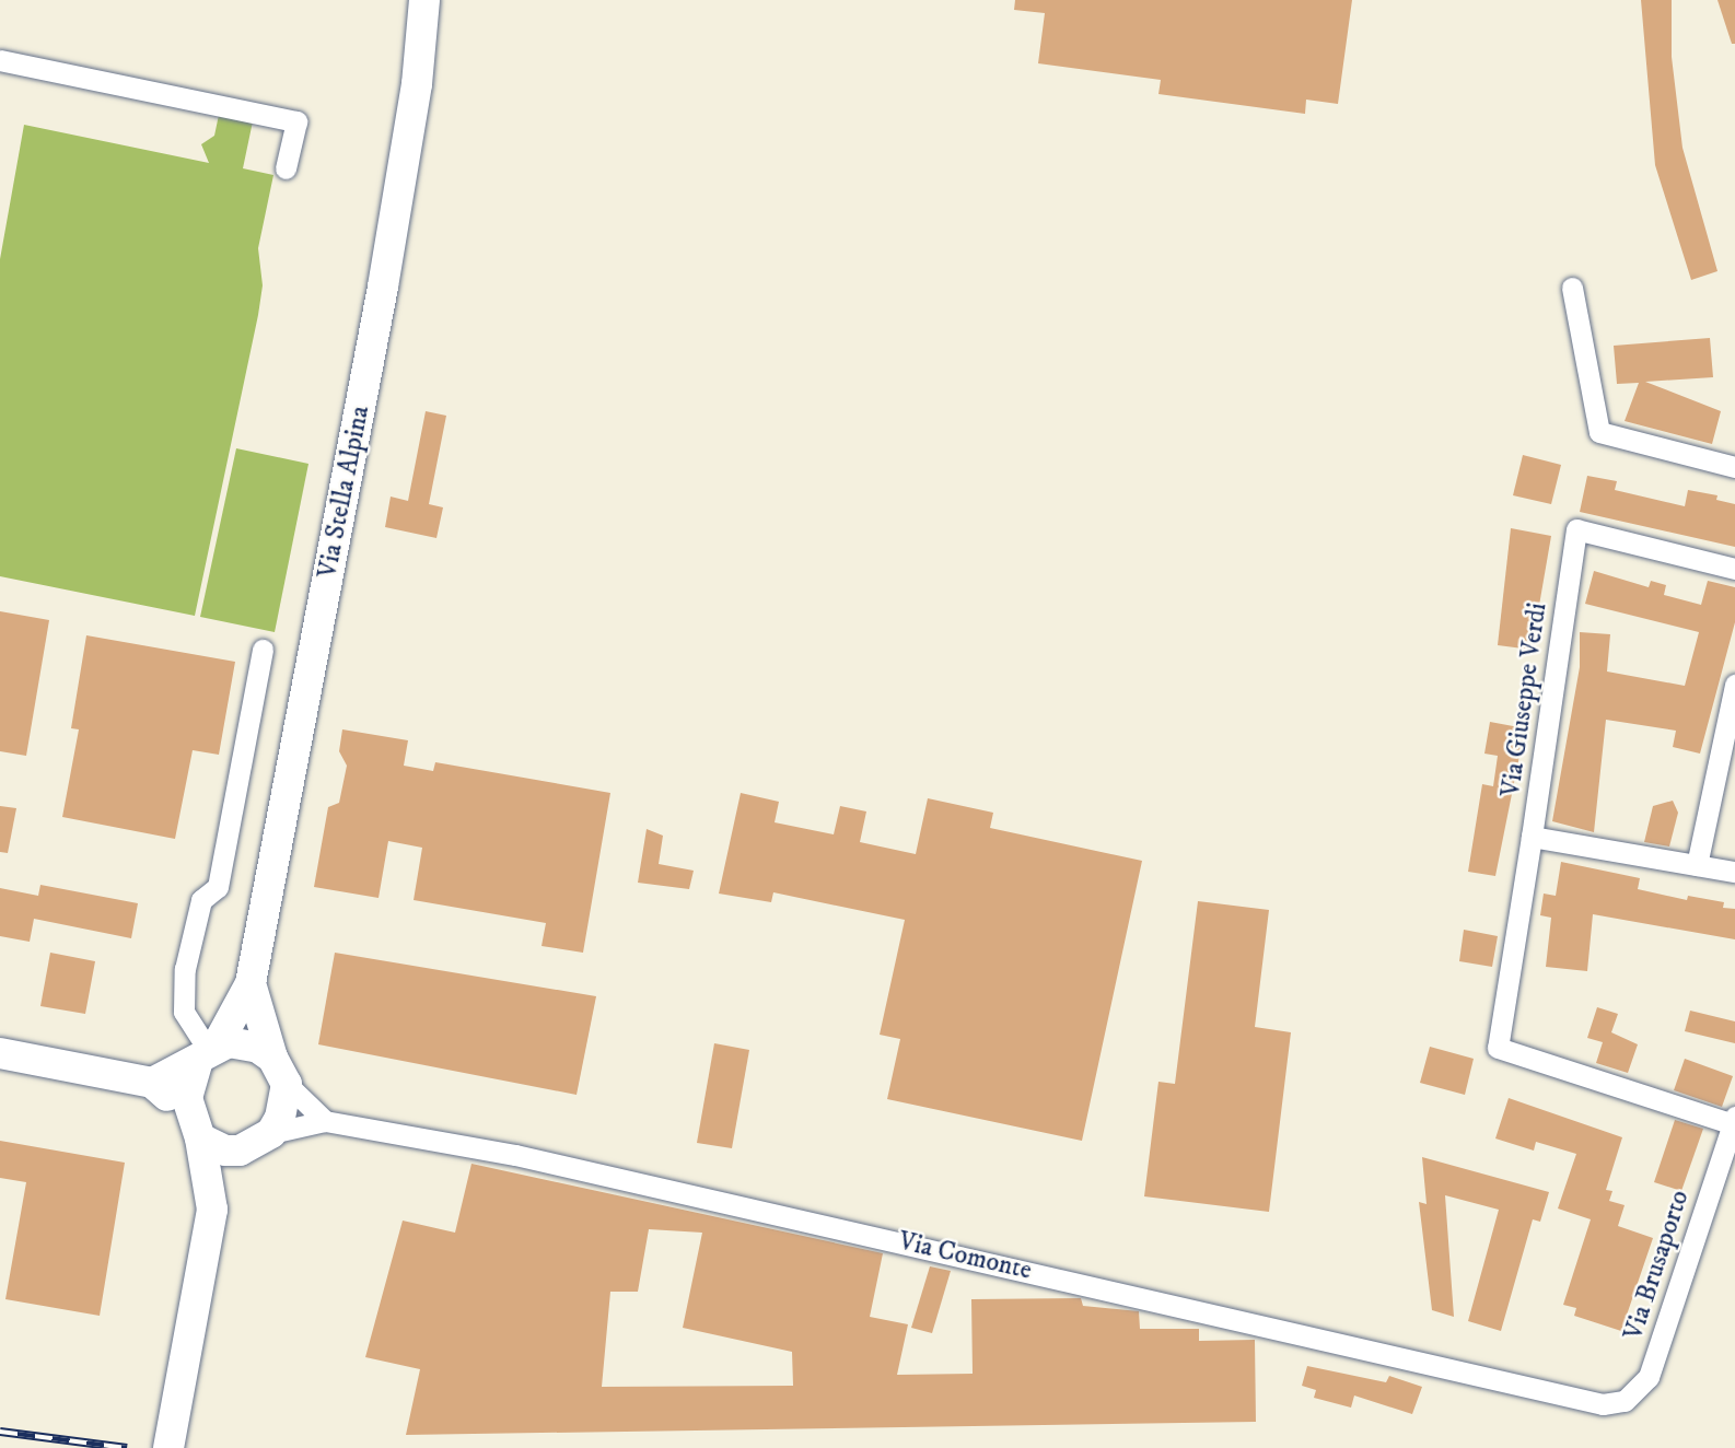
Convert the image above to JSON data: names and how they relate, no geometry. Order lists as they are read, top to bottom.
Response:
{
  "streets": {
    "street": [
      "Via Stella Alpina",
      "Via Giuseppe Verdi",
      "Via Comonte",
      "Via Brusaporto"
    ]
  },
  "crossings": [
    ["Via Stella Alpina", "Via Comonte"],
    ["Via Comonte", "Via Brusaporto"]
  ]
}
